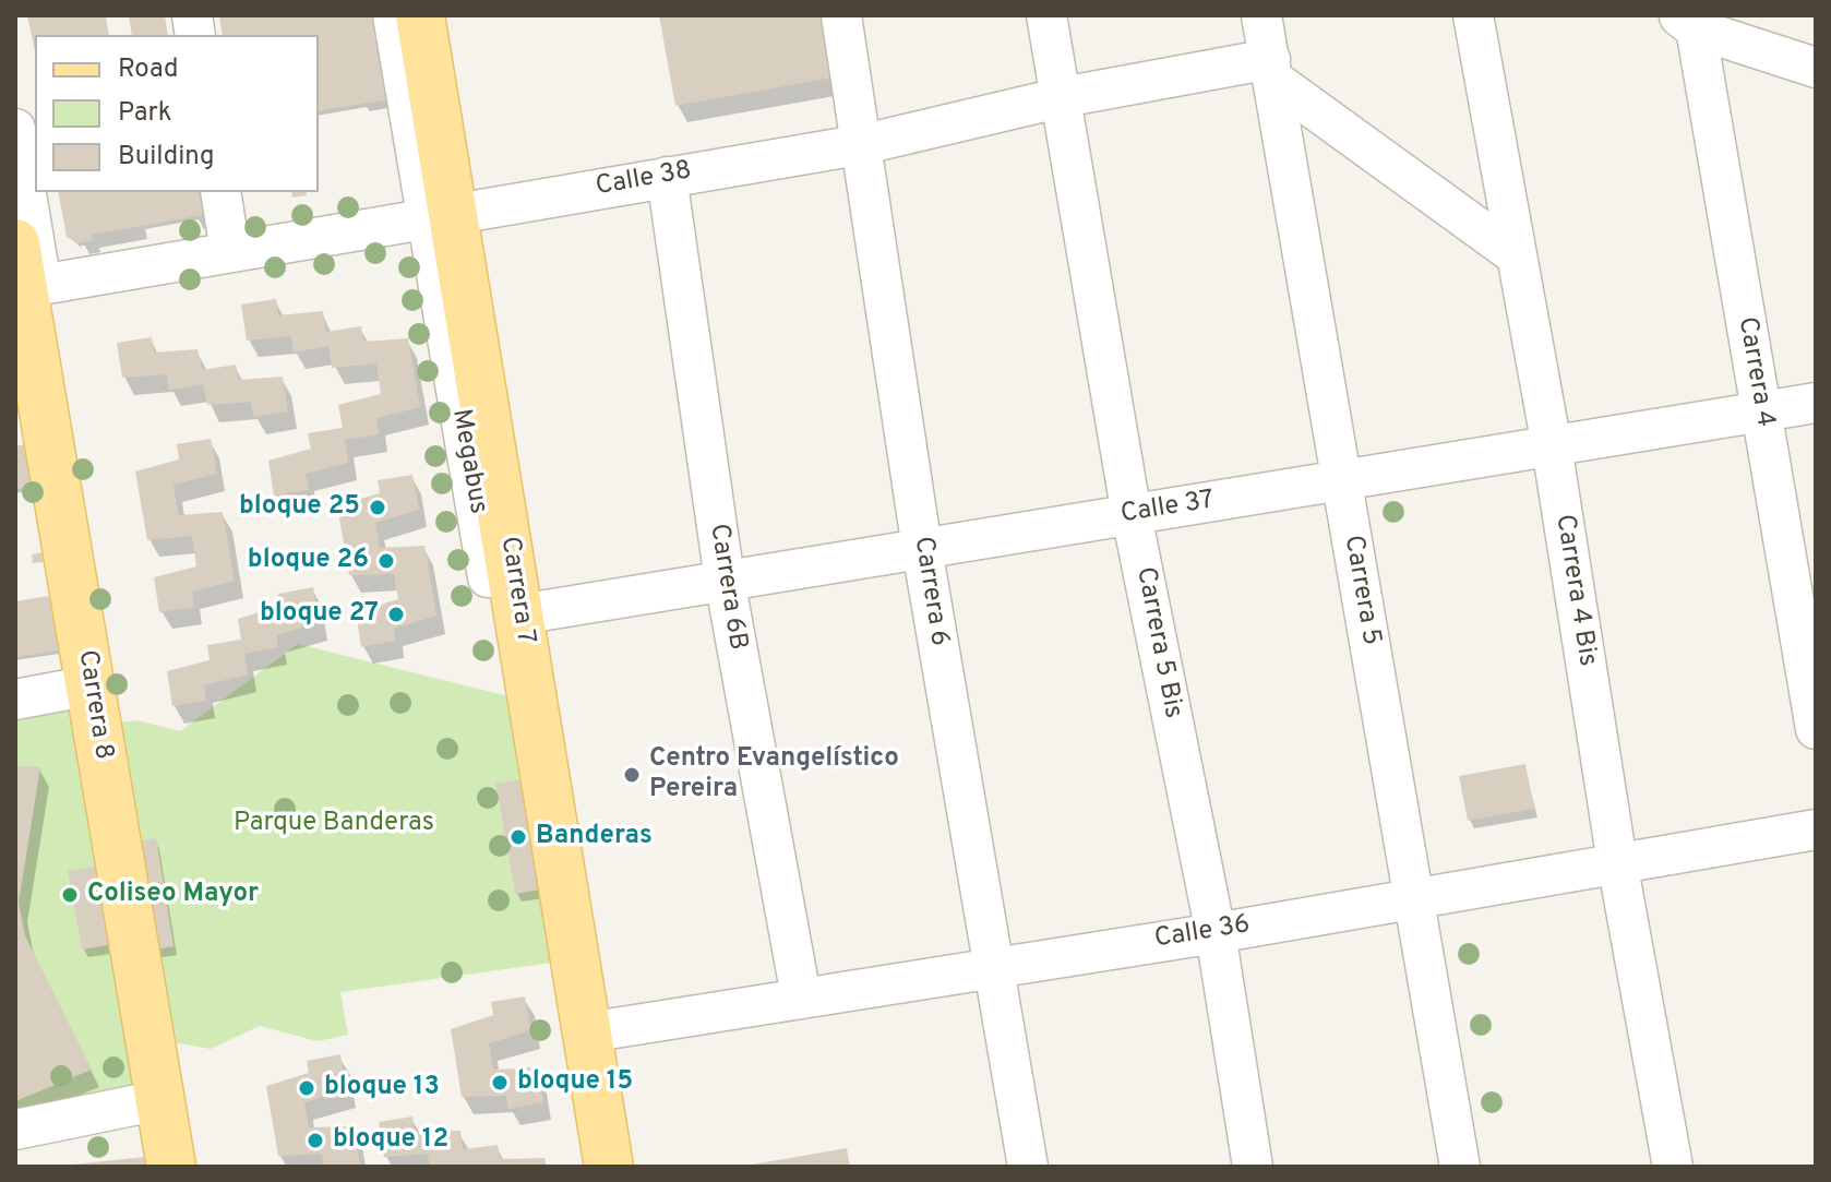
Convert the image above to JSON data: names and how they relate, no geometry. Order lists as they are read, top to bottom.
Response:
{
  "streets": {
    "main road": ["Carrera 7", "Carrera 8"],
    "street": [
      "Calle 38",
      "Carrera 4",
      "Megabus",
      "Calle 37",
      "Carrera 6B",
      "Carrera 5",
      "Carrera 4 Bis",
      "Carrera 6",
      "Carrera 5 Bis",
      "Calle 36"
    ]
  },
  "crossings": [
    ["Calle 38", "Megabus"],
    ["Calle 38", "Carrera 6B"],
    ["Calle 38", "Carrera 7"],
    ["Calle 38", "Carrera 5"],
    ["Calle 38", "Carrera 6"],
    ["Calle 38", "Carrera 5 Bis"],
    ["Calle 38", "Carrera 8"],
    ["Carrera 4", "Calle 37"],
    ["Megabus", "Carrera 7"],
    ["Calle 37", "Carrera 6B"],
    ["Calle 37", "Carrera 7"],
    ["Calle 37", "Carrera 5"],
    ["Calle 37", "Carrera 4 Bis"],
    ["Calle 37", "Carrera 6"],
    ["Calle 37", "Carrera 5 Bis"],
    ["Carrera 6B", "Calle 36"],
    ["Carrera 7", "Calle 36"],
    ["Carrera 5", "Calle 36"],
    ["Carrera 4 Bis", "Calle 36"],
    ["Carrera 6", "Calle 36"],
    ["Carrera 5 Bis", "Calle 36"]
  ],
  "parks": ["Parque Banderas"],
  "places": [
    "bloque 25",
    "bloque 26",
    "bloque 27",
    "Centro Evangelístico Pereira",
    "Banderas",
    "Coliseo Mayor",
    "bloque 15",
    "bloque 13",
    "bloque 12"
  ],
  "legend": ["Road", "Park", "Building"]
}
